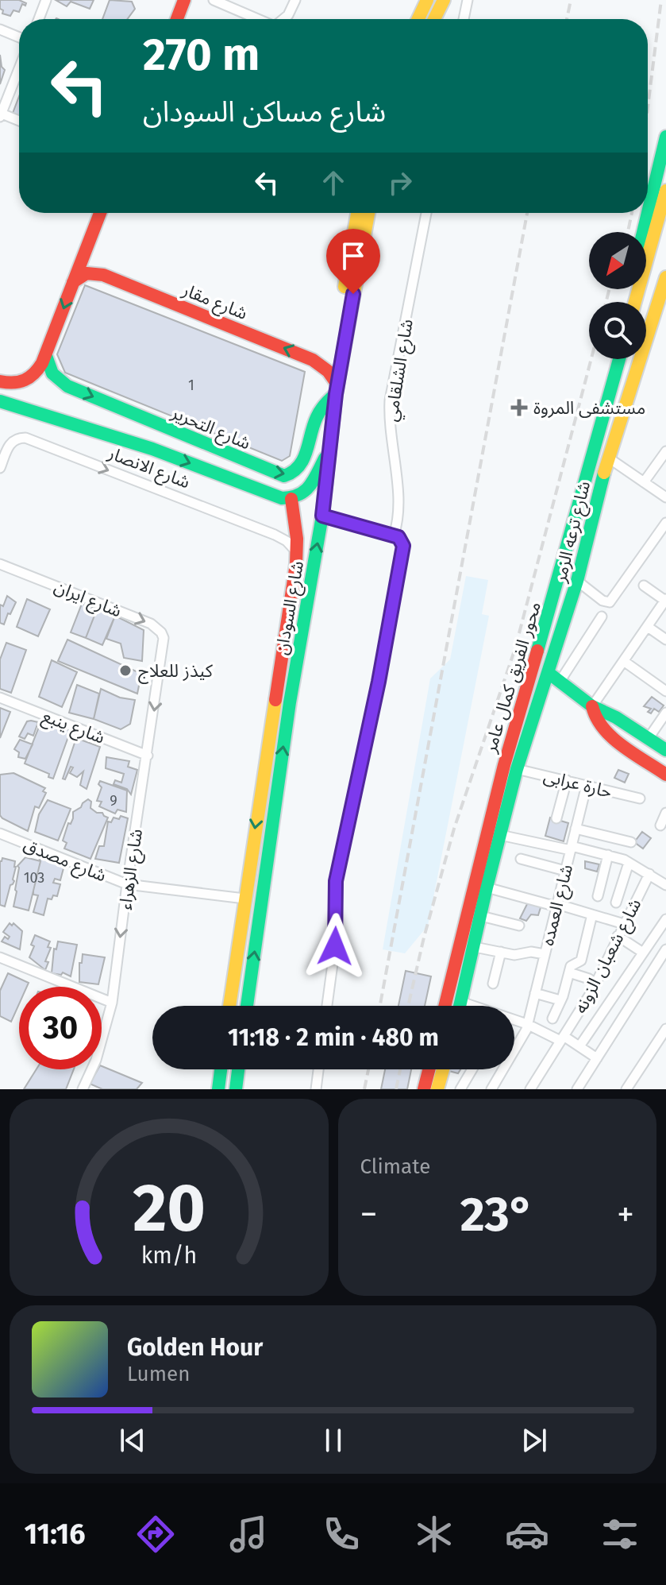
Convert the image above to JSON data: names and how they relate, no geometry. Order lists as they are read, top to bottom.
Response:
{
  "streets": {
    "main road": [
      "شارع مقار",
      "شارع التحرير",
      "شارع ترعه الزمر",
      "شارع السودان",
      "محور الفريق كمال عامر"
    ],
    "street": [
      "شارع الشلقامي",
      "شارع الانصار",
      "شارع ايران",
      "شارع ينبع",
      "حارة عرابى",
      "شارع مصدق",
      "شارع الزهراء",
      "شارع العمده",
      "شارع شعبان الزونه"
    ]
  },
  "crossings": [
    ["شارع مقار", "شارع السودان"],
    ["شارع التحرير", "شارع السودان"],
    ["شارع الانصار", "شارع السودان"],
    ["شارع ترعه الزمر", "حارة عرابى"],
    ["شارع ايران", "شارع الزهراء"],
    ["شارع السودان", "شارع مصدق"],
    ["شارع ينبع", "شارع الزهراء"],
    ["حارة عرابى", "شارع العمده"],
    ["شارع مصدق", "شارع الزهراء"]
  ],
  "one_way": [
    "شارع مقار",
    "شارع الانصار",
    "شارع ايران",
    "شارع الزهراء"
  ],
  "places": {
    "health": ["مستشفى المروة"],
    "other": ["كيذز للعلاج"]
  },
  "house_numbers": ["1", "9", "103"],
  "north": "bottom left",
  "page": {
    "turn": ["270 m", "شارع مساكن السودان"],
    "limit": "30",
    "trip": "11:18 · 2 min · 480 m",
    "tile": "Climate",
    "heat": ["−", "23°", "+"],
    "song": ["Golden Hour", "Lumen"],
    "tabs": "11:16",
    "gauge": ["20", "km/h"]
  }
}
